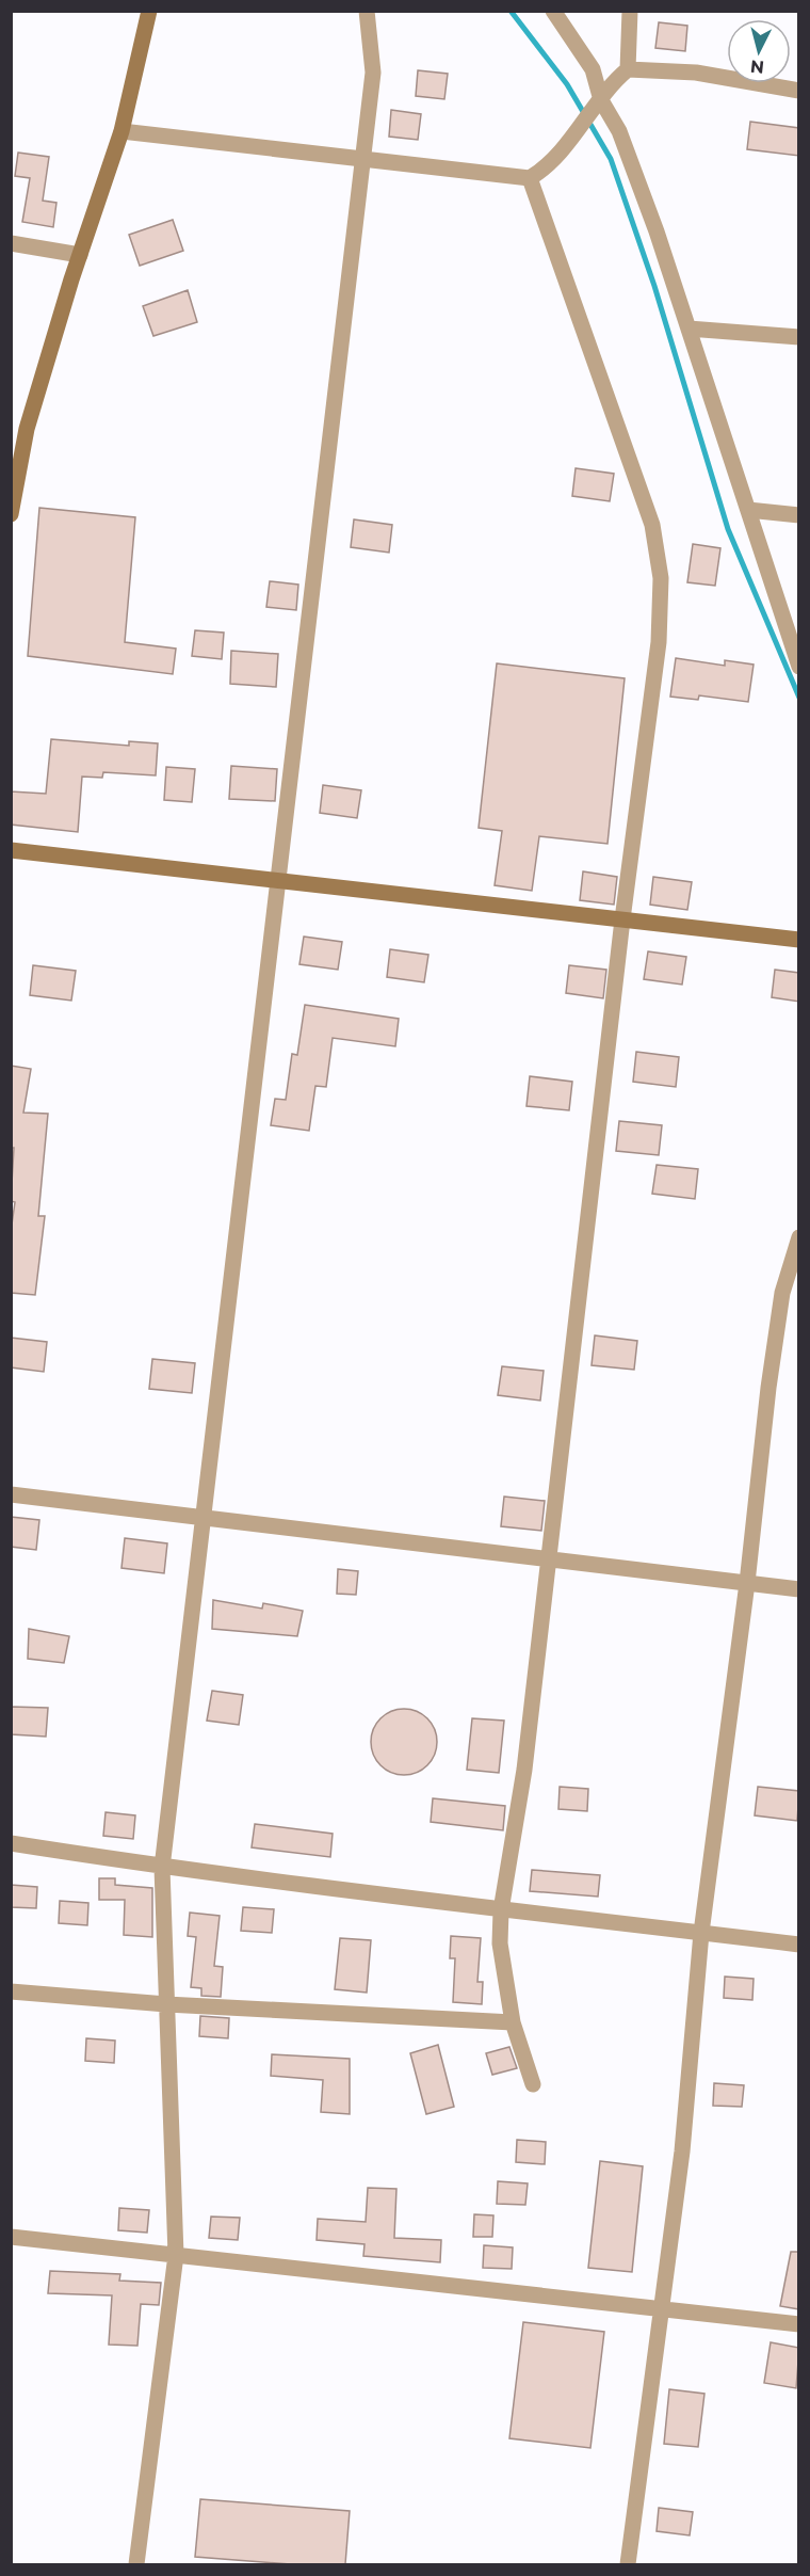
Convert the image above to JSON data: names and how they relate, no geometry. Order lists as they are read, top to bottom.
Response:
{
  "north": "bottom"
}
